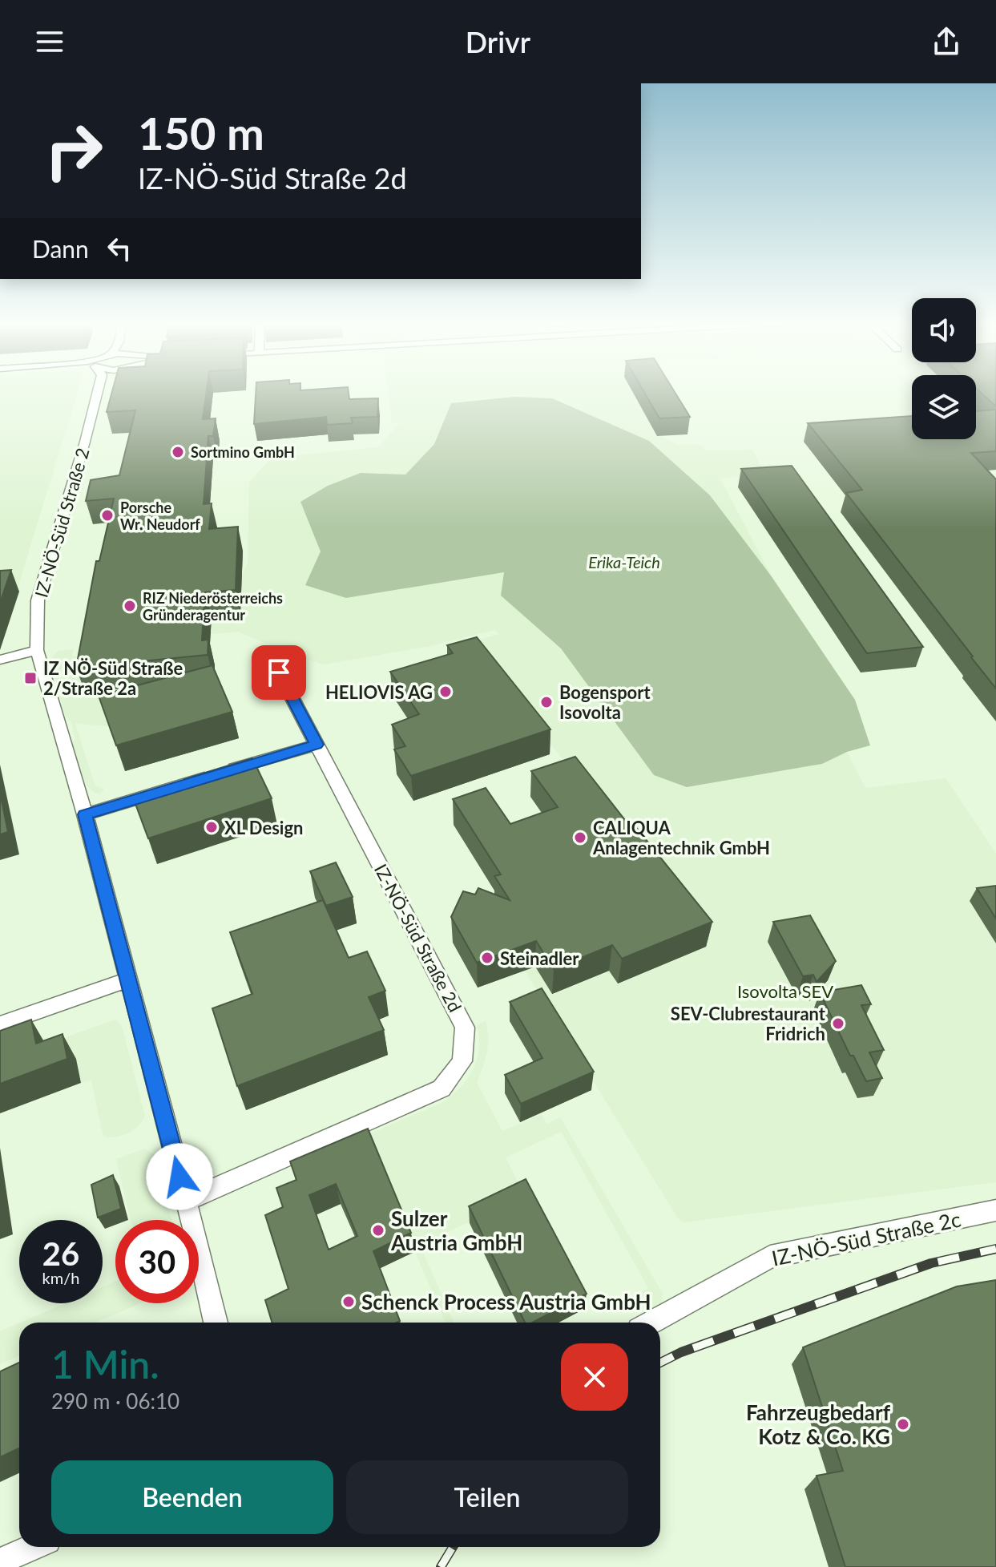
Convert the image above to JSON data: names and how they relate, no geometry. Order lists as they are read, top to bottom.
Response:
{
  "streets": {
    "street": ["IZ-NÖ-Süd Straße 2", "IZ-NÖ-Süd Straße 2d", "IZ-NÖ-Süd Straße 2c"]
  },
  "crossings": [
    ["IZ-NÖ-Süd Straße 2", "IZ-NÖ-Süd Straße 2d"]
  ],
  "water": ["Erika-Teich"],
  "parks": ["Isovolta SEV"],
  "places": {
    "other": [
      "Sortmino GmbH",
      "Porsche Wr. Neudorf",
      "RIZ Niederösterreichs Gründeragentur",
      "HELIOVIS AG",
      "Bogensport Isovolta",
      "XL Design",
      "CALIQUA Anlagentechnik GmbH",
      "Steinadler",
      "SEV-Clubrestaurant Fridrich",
      "Sulzer Austria GmbH",
      "Schenck Process Austria GmbH",
      "Fahrzeugbedarf Kotz & Co. KG"
    ],
    "transit": ["IZ NÖ-Süd Straße 2/Straße 2a"]
  },
  "page": {
    "header": "Drivr",
    "turn": ["150 m", "IZ-NÖ-Süd Straße 2d"],
    "then": "Dann",
    "speed": "26 km/h",
    "limit": "30",
    "heading": ["1 Min.", "290 m · 06:10"],
    "buttons": ["Beenden", "Teilen"]
  }
}
